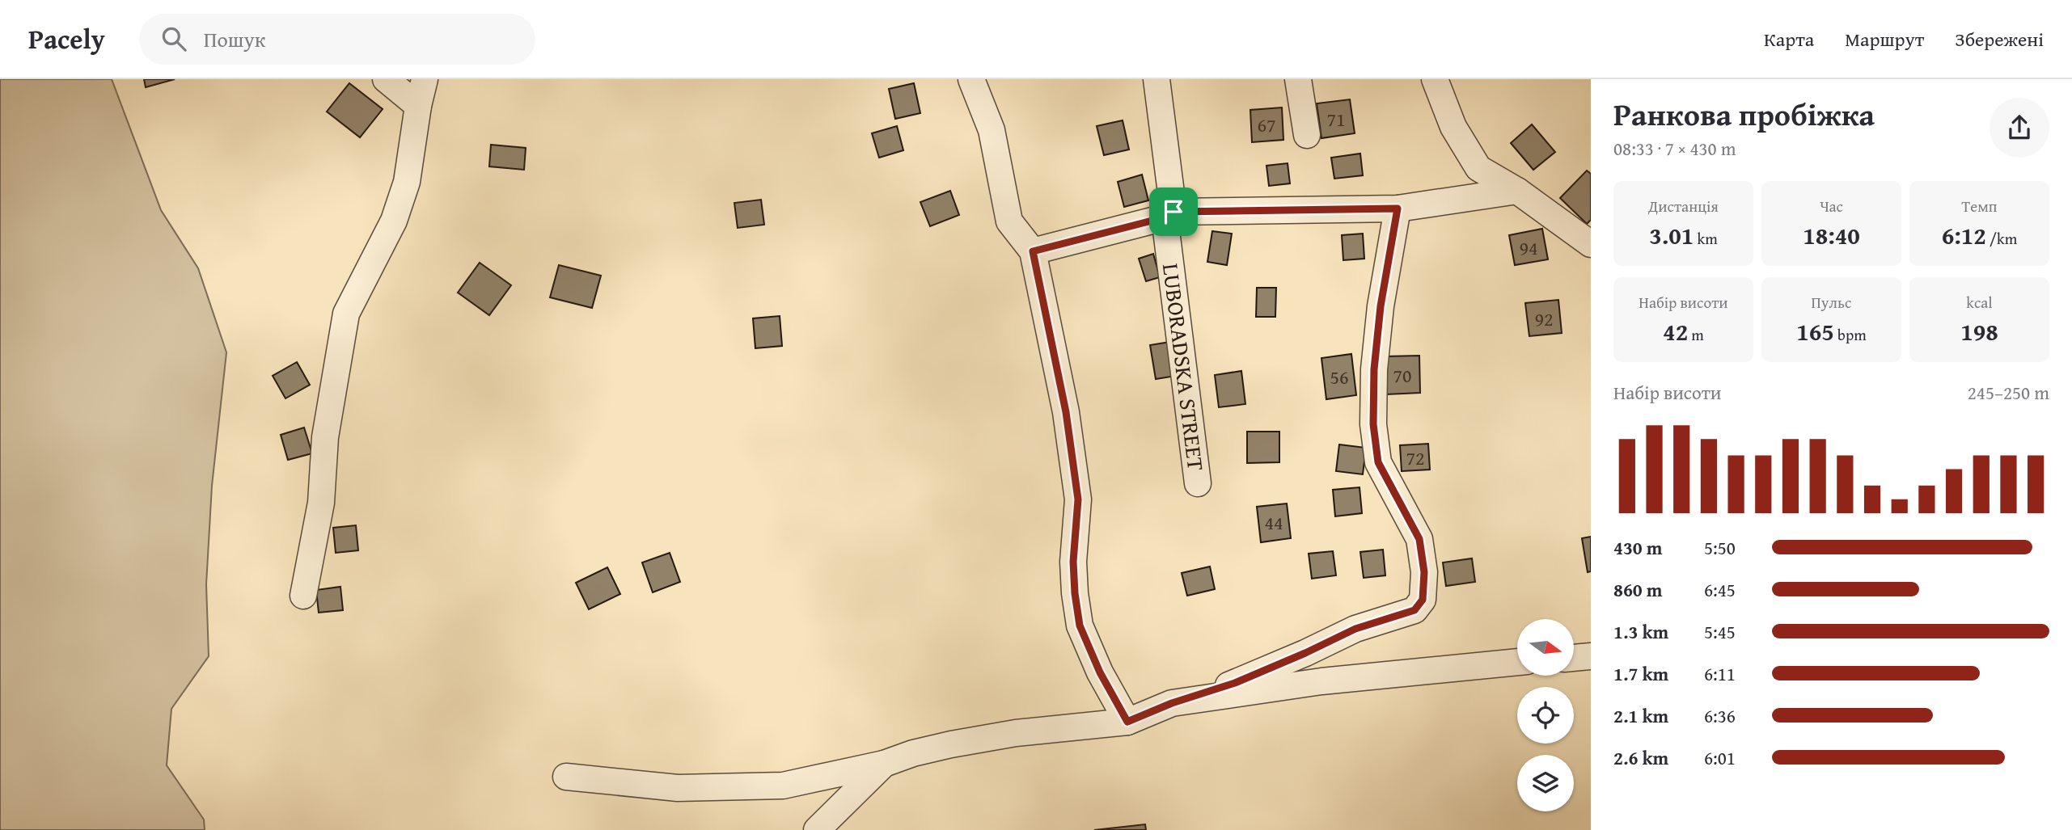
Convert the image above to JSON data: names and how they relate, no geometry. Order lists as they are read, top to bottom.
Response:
{
  "streets": {
    "street": ["LUBORADSKA STREET"]
  },
  "house_numbers": [
    "71",
    "67",
    "94",
    "92",
    "70",
    "56",
    "72",
    "44"
  ],
  "north": "right",
  "page": {
    "header": "Pacely",
    "search": "Пошук",
    "nav": ["Карта", "Маршрут", "Збережені"],
    "heading": ["Ранкова пробіжка", "08:33 · 7 × 430 m"],
    "stats": [
      ["Дистанція", "3.01 km"],
      ["Час", "18:40"],
      ["Темп", "6:12 /km"],
      ["Набір висоти", "42 m"],
      ["Пульс", "165 bpm"],
      ["kcal", "198"]
    ],
    "chart": ["Набір висоти", "245–250 m"],
    "list": [
      {
        "name": "430 m",
        "note": "5:50"
      },
      {
        "name": "860 m",
        "note": "6:45"
      },
      {
        "name": "1.3 km",
        "note": "5:45"
      },
      {
        "name": "1.7 km",
        "note": "6:11"
      },
      {
        "name": "2.1 km",
        "note": "6:36"
      },
      {
        "name": "2.6 km",
        "note": "6:01"
      }
    ]
  }
}
